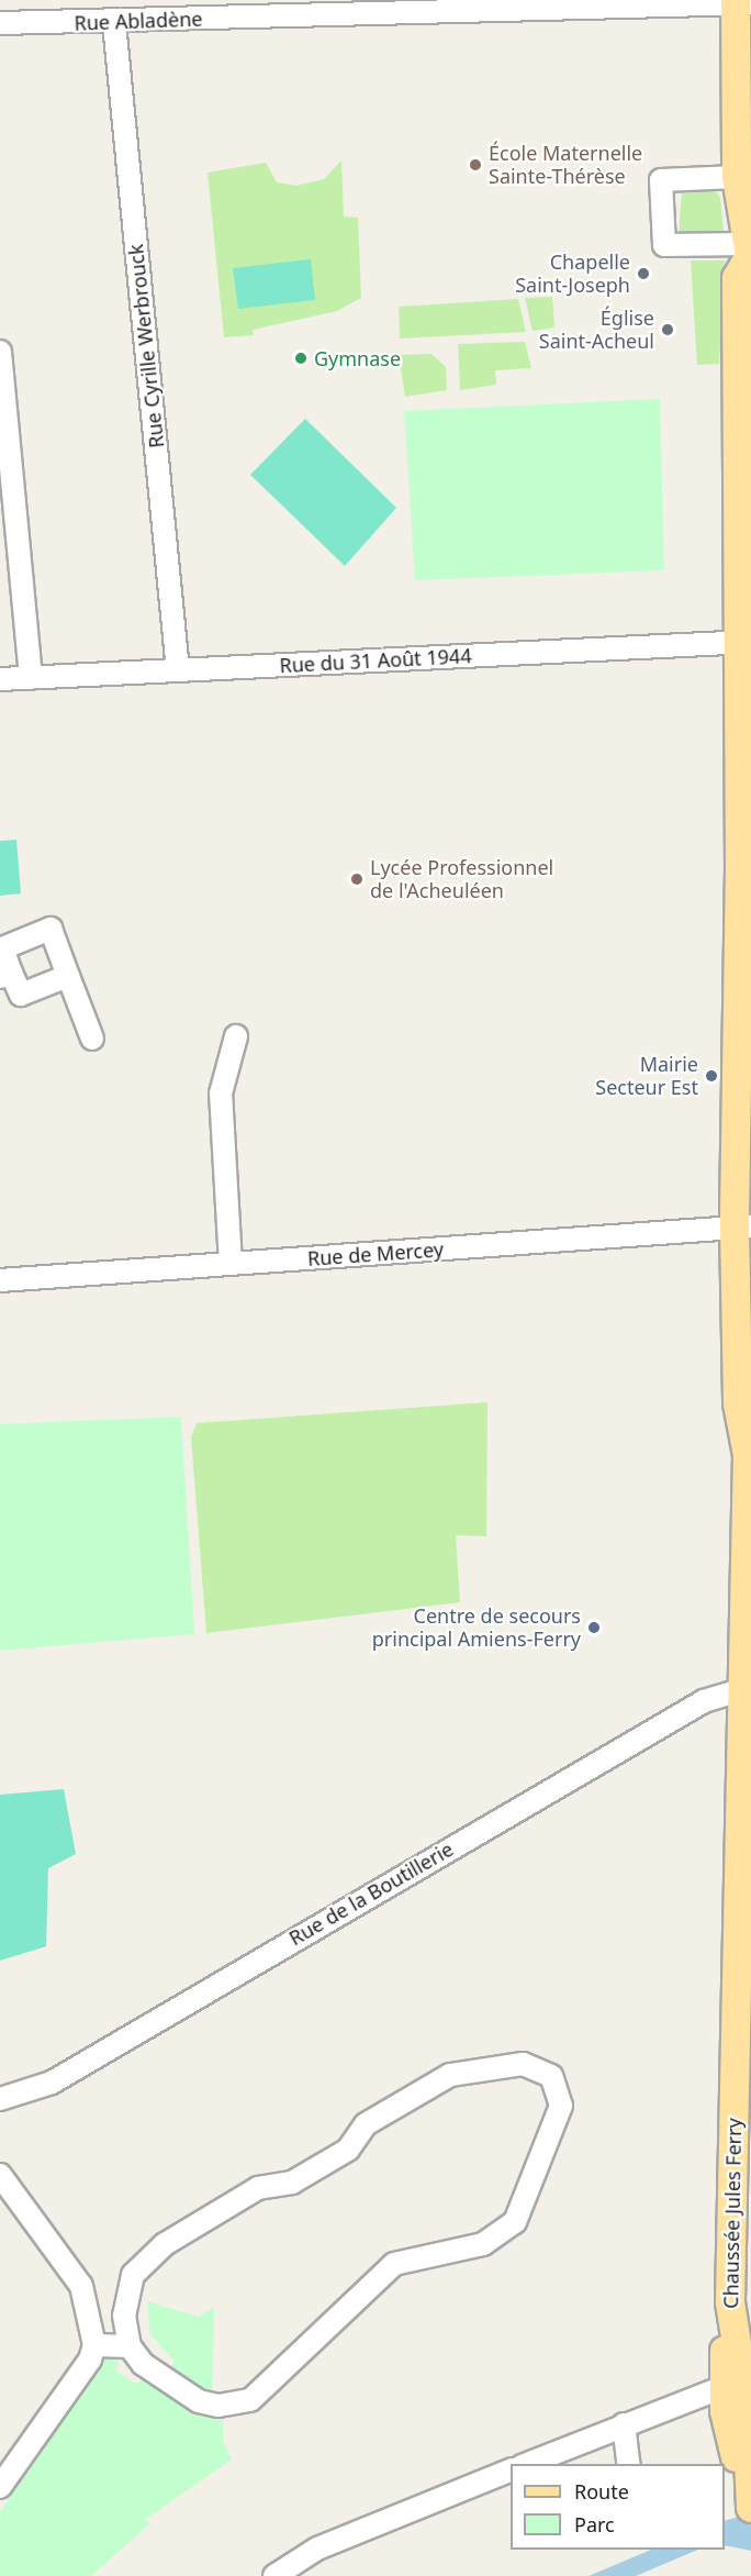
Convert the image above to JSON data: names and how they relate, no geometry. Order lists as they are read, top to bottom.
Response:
{
  "streets": {
    "main road": ["Chaussée Jules Ferry"],
    "street": [
      "Rue Abladène",
      "Rue Cyrille Werbrouck",
      "Rue du 31 Août 1944",
      "Rue de Mercey",
      "Rue de la Boutillerie"
    ]
  },
  "crossings": [
    ["Rue Abladène", "Rue Cyrille Werbrouck"],
    ["Rue Abladène", "Chaussée Jules Ferry"],
    ["Rue Cyrille Werbrouck", "Rue du 31 Août 1944"],
    ["Rue du 31 Août 1944", "Chaussée Jules Ferry"],
    ["Rue de Mercey", "Chaussée Jules Ferry"],
    ["Rue de la Boutillerie", "Chaussée Jules Ferry"]
  ],
  "places": [
    "École Maternelle Sainte-Thérèse",
    "Chapelle Saint-Joseph",
    "Église Saint-Acheul",
    "Gymnase",
    "Lycée Professionnel de l'Acheuléen",
    "Mairie Secteur Est",
    "Centre de secours principal Amiens-Ferry"
  ],
  "legend": ["Route", "Parc"]
}
